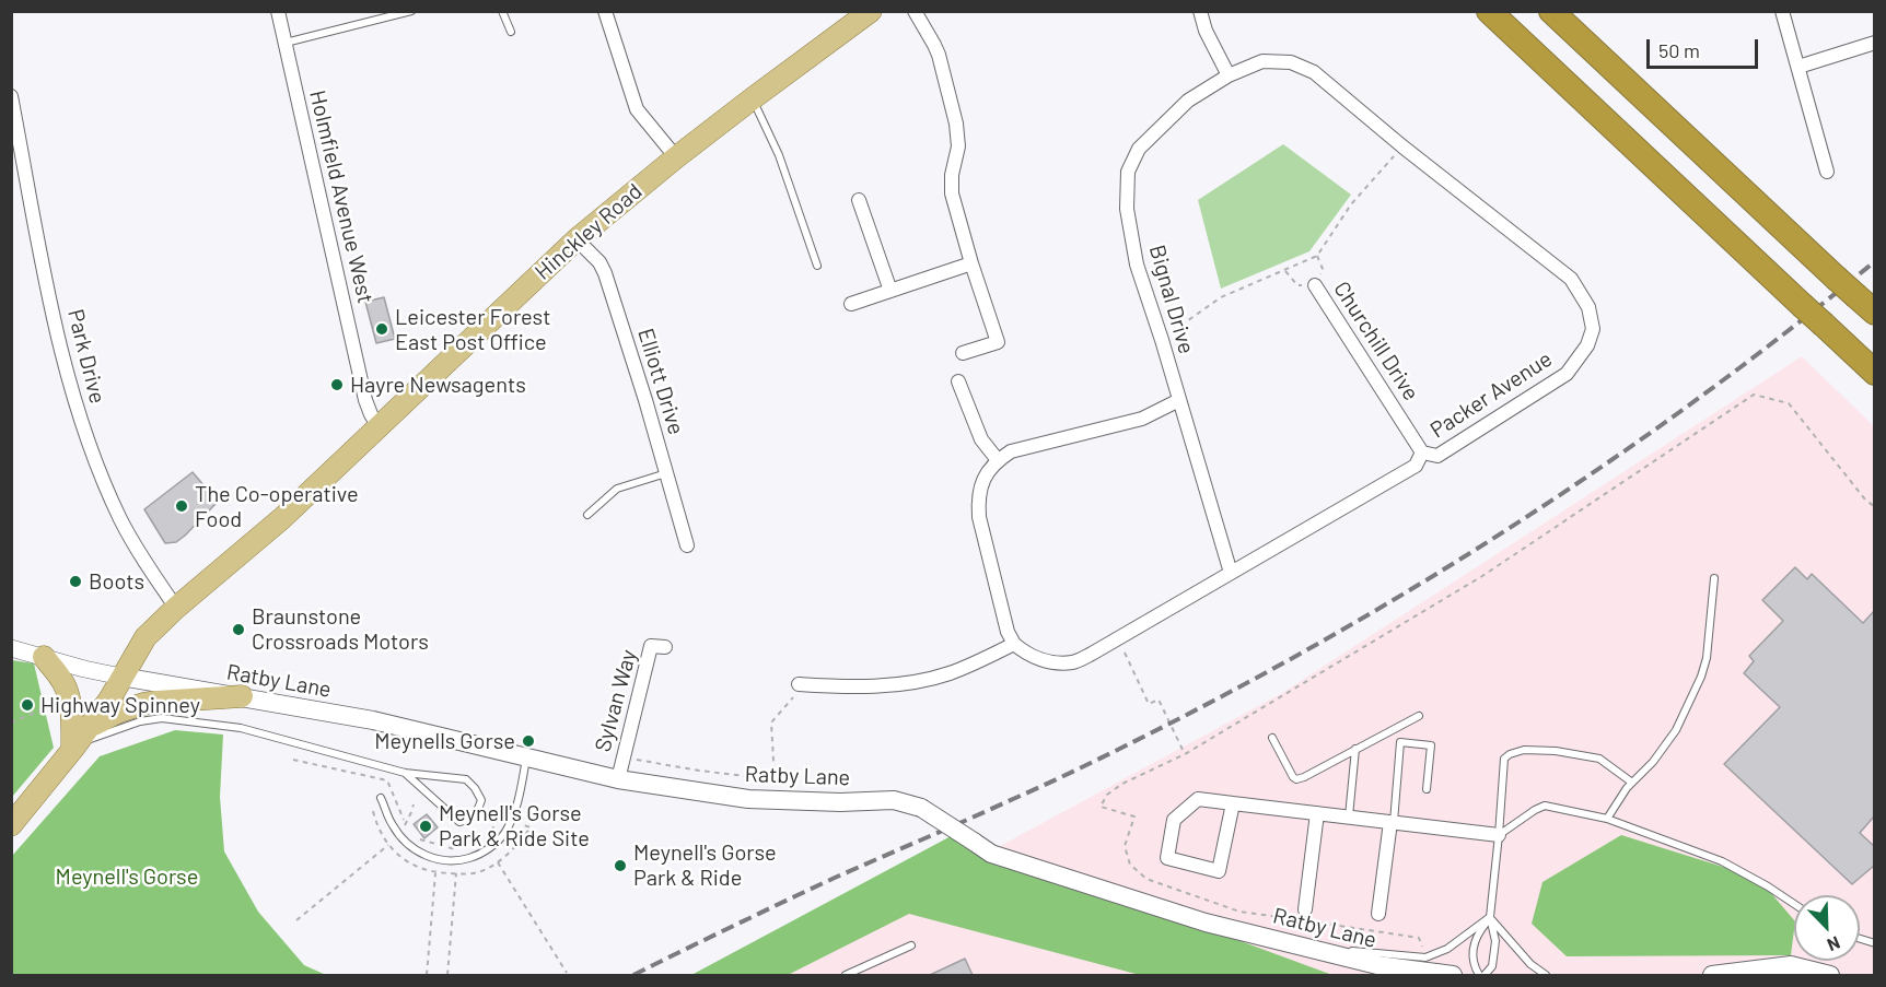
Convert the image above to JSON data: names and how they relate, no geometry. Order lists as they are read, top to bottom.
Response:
{
  "streets": {
    "main road": ["Hinckley Road", "Ratby Lane"],
    "street": [
      "Holmfield Avenue West",
      "Bignal Drive",
      "Churchill Drive",
      "Park Drive",
      "Elliott Drive",
      "Packer Avenue",
      "Sylvan Way"
    ]
  },
  "crossings": [
    ["Holmfield Avenue West", "Hinckley Road"],
    ["Hinckley Road", "Park Drive"],
    ["Hinckley Road", "Elliott Drive"],
    ["Hinckley Road", "Ratby Lane"],
    ["Bignal Drive", "Packer Avenue"],
    ["Churchill Drive", "Packer Avenue"],
    ["Ratby Lane", "Sylvan Way"]
  ],
  "parks": ["Meynell's Gorse"],
  "places": [
    "Leicester Forest East Post Office",
    "Hayre Newsagents",
    "The Co-operative Food",
    "Boots",
    "Braunstone Crossroads Motors",
    "Highway Spinney",
    "Meynells Gorse",
    "Meynell's Gorse Park & Ride Site",
    "Meynell's Gorse Park & Ride"
  ],
  "scale_bar": "50 m",
  "north": "bottom right"
}
